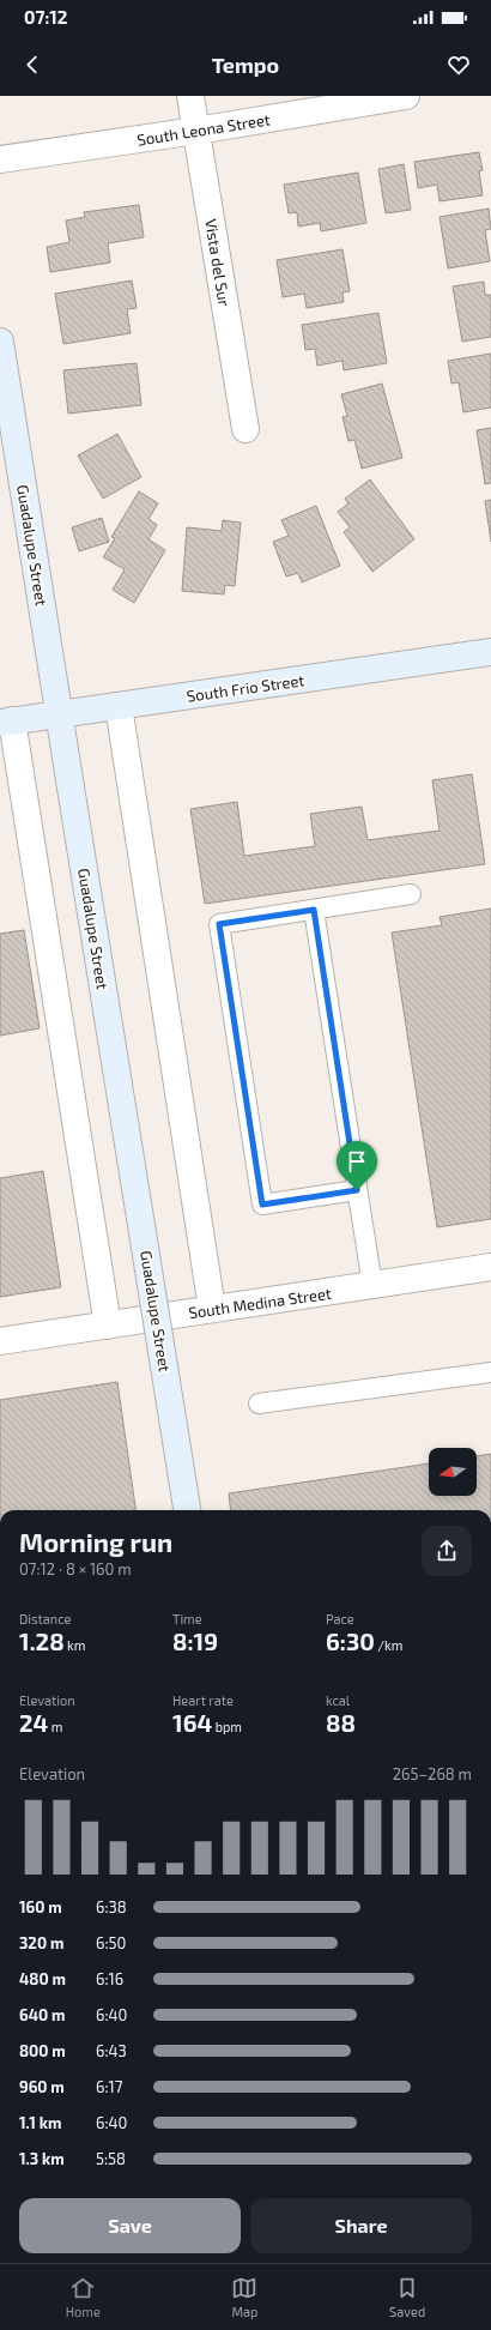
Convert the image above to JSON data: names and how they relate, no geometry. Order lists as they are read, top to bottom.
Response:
{
  "streets": {
    "main road": ["Guadalupe Street", "South Frio Street"],
    "street": ["South Leona Street", "Vista del Sur", "South Medina Street"]
  },
  "crossings": [
    ["South Leona Street", "Vista del Sur"],
    ["Guadalupe Street", "South Frio Street"]
  ],
  "north": "left",
  "page": {
    "status": "07:12",
    "header": "Tempo",
    "heading": ["Morning run", "07:12 · 8 × 160 m"],
    "stats": [
      ["Distance", "1.28 km"],
      ["Time", "8:19"],
      ["Pace", "6:30 /km"],
      ["Elevation", "24 m"],
      ["Heart rate", "164 bpm"],
      ["kcal", "88"]
    ],
    "chart": ["Elevation", "265–268 m"],
    "list": [
      {
        "name": "160 m",
        "note": "6:38"
      },
      {
        "name": "320 m",
        "note": "6:50"
      },
      {
        "name": "480 m",
        "note": "6:16"
      },
      {
        "name": "640 m",
        "note": "6:40"
      },
      {
        "name": "800 m",
        "note": "6:43"
      },
      {
        "name": "960 m",
        "note": "6:17"
      },
      {
        "name": "1.1 km",
        "note": "6:40"
      },
      {
        "name": "1.3 km",
        "note": "5:58"
      }
    ],
    "buttons": ["Save", "Share"],
    "tabs": ["Home", "Map", "Saved"]
  }
}
